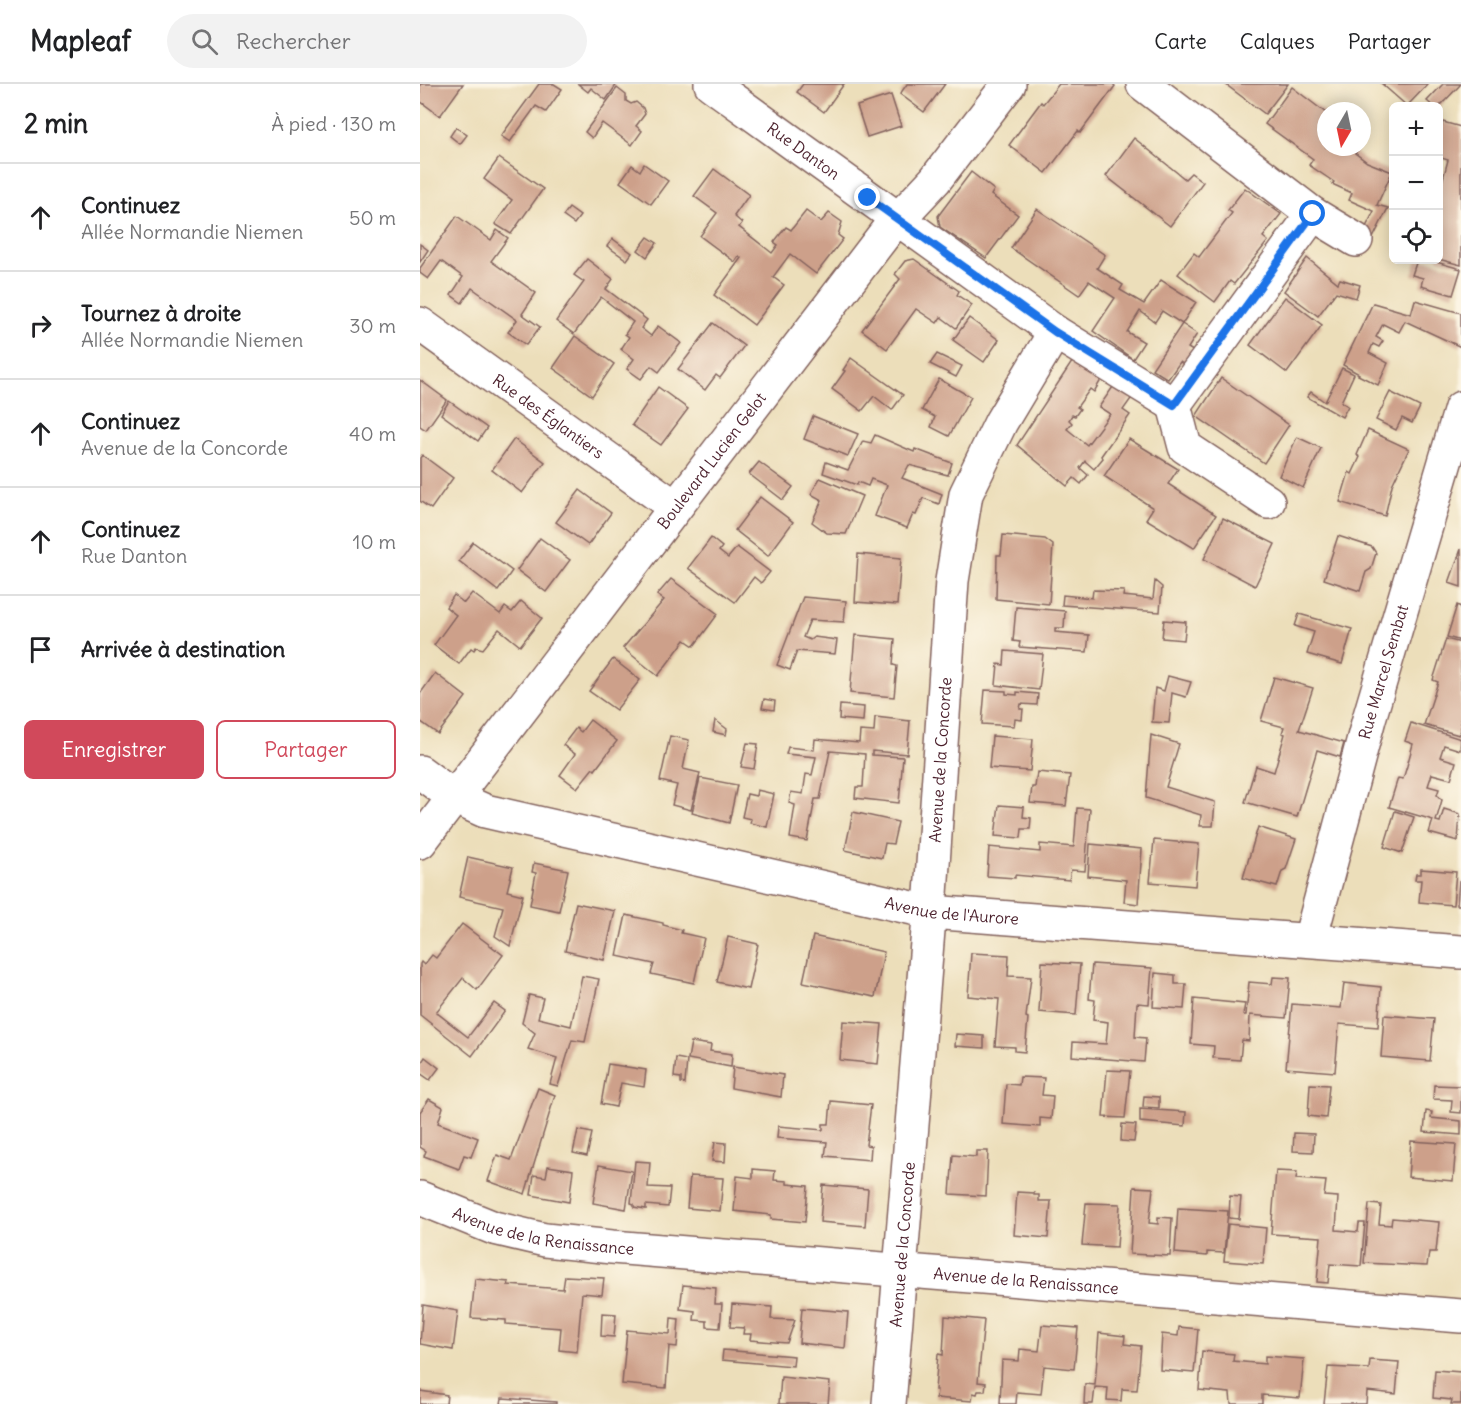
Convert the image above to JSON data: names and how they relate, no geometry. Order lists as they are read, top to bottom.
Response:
{
  "streets": {
    "street": [
      "Rue Danton",
      "Rue des Églantiers",
      "Boulevard Lucien Gelot",
      "Rue Marcel Sembat",
      "Avenue de la Concorde",
      "Avenue de l'Aurore",
      "Avenue de la Renaissance"
    ]
  },
  "crossings": [
    ["Rue Danton", "Boulevard Lucien Gelot"],
    ["Rue des Églantiers", "Boulevard Lucien Gelot"],
    ["Boulevard Lucien Gelot", "Avenue de l'Aurore"],
    ["Rue Marcel Sembat", "Avenue de l'Aurore"],
    ["Avenue de la Concorde", "Avenue de l'Aurore"],
    ["Avenue de la Concorde", "Avenue de la Renaissance"]
  ],
  "north": "bottom",
  "page": {
    "header": "Mapleaf",
    "search": "Rechercher",
    "nav": ["Carte", "Calques", "Partager"],
    "heading": ["2 min", "À pied · 130 m"],
    "map_buttons": ["+", "−"],
    "list": [
      ["Continuez", "Allée Normandie Niemen", "50 m"],
      ["Tournez à droite", "Allée Normandie Niemen", "30 m"],
      ["Continuez", "Avenue de la Concorde", "40 m"],
      ["Continuez", "Rue Danton", "10 m"],
      "Arrivée à destination"
    ],
    "buttons": ["Enregistrer", "Partager"]
  }
}
